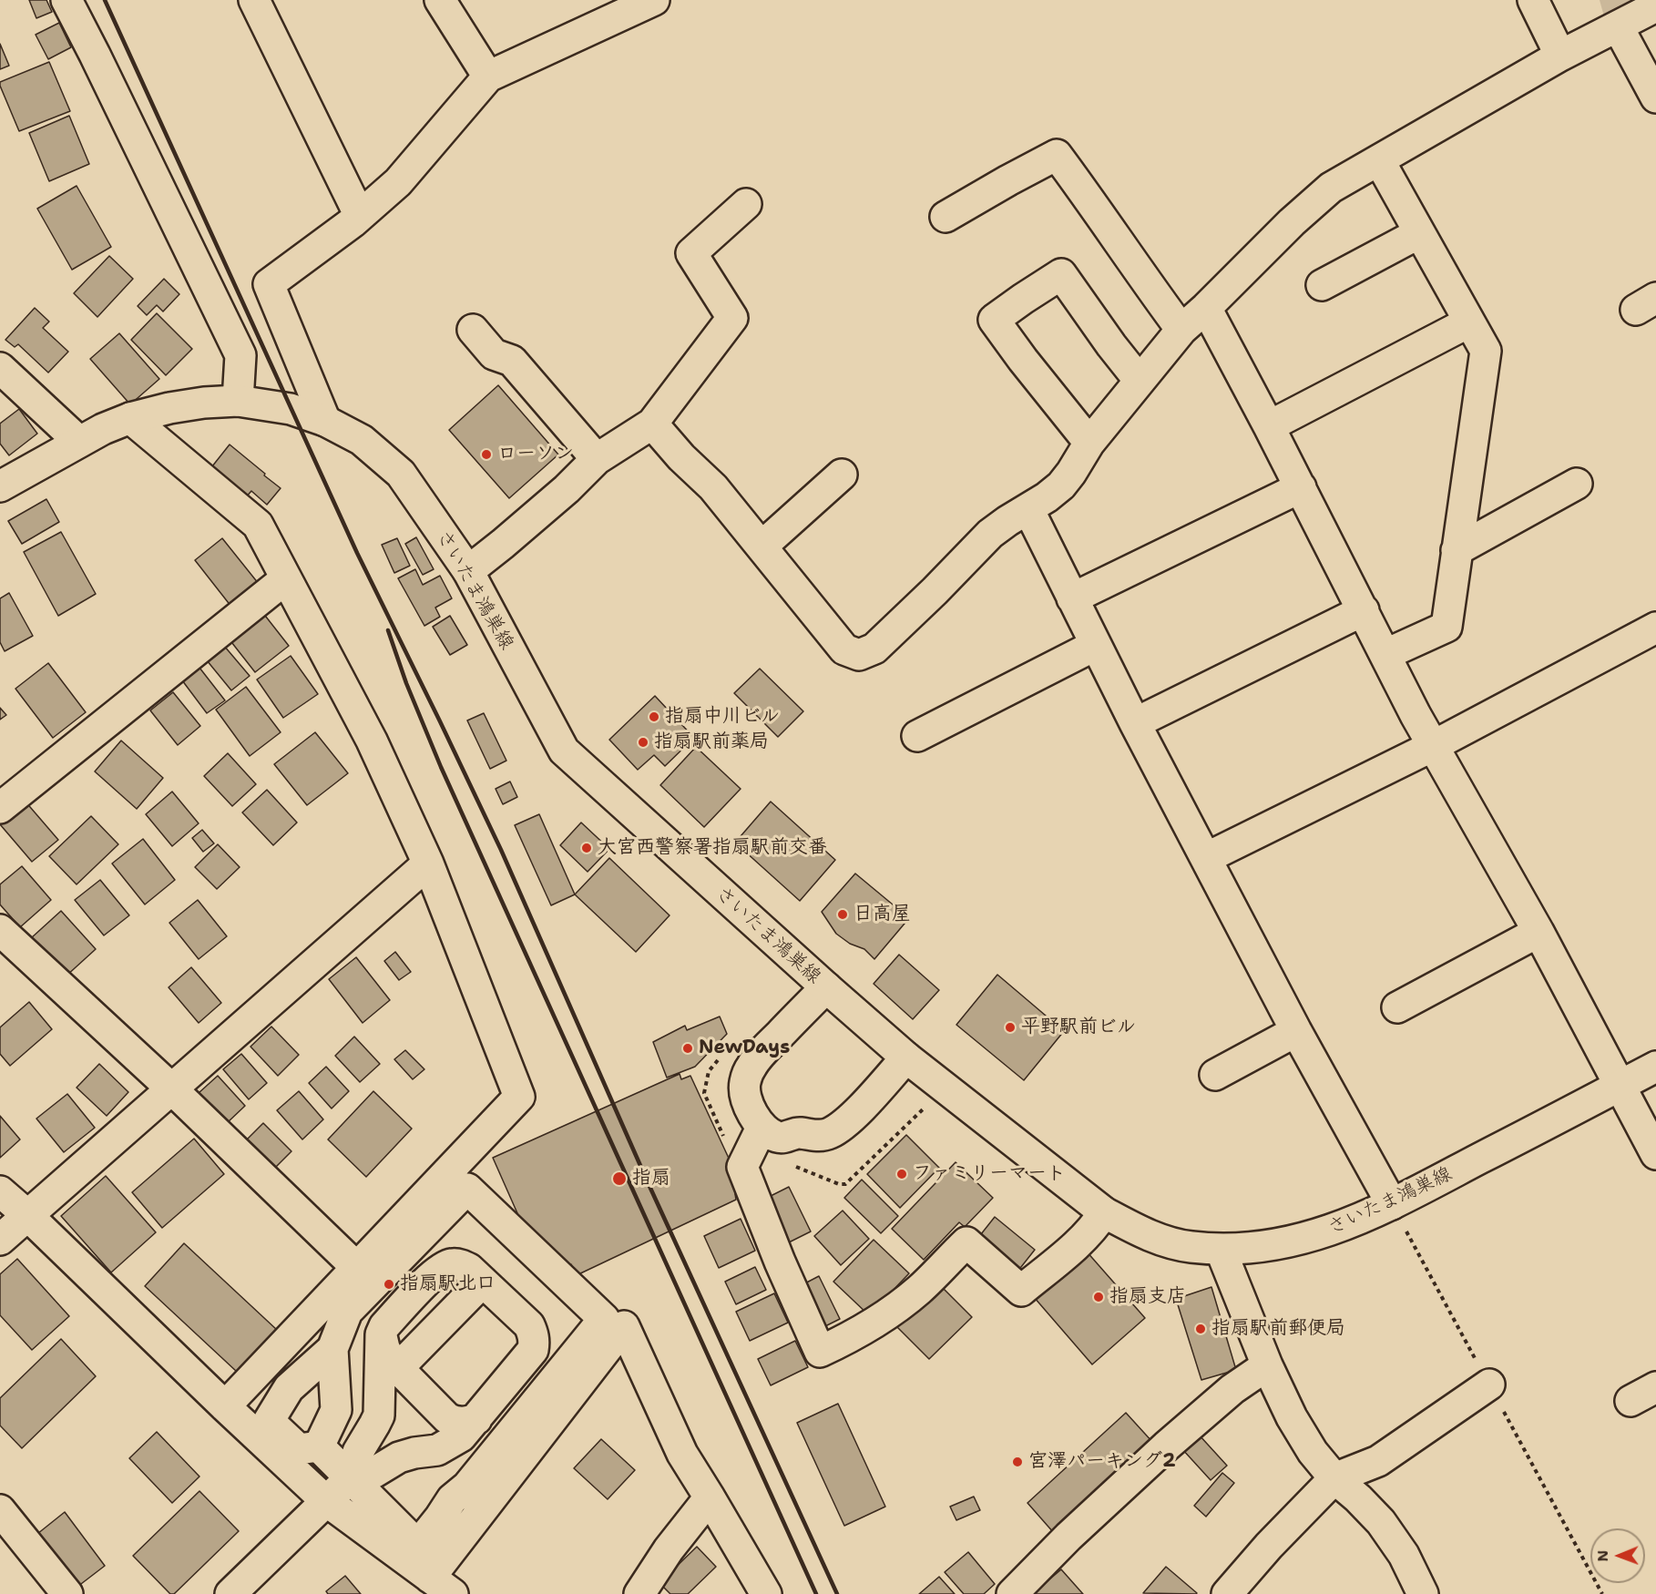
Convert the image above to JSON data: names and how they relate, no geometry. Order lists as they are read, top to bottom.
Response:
{
  "streets": {
    "street": ["さいたま鴻巣線"]
  },
  "places": [
    "ローソン",
    "指扇中川ビル",
    "指扇駅前薬局",
    "大宮西警察署指扇駅前交番",
    "日高屋",
    "平野駅前ビル",
    "NewDays",
    "ファミリーマート",
    "指扇",
    "指扇駅北口",
    "指扇支店",
    "指扇駅前郵便局",
    "宮澤パーキング2"
  ],
  "north": "left"
}
